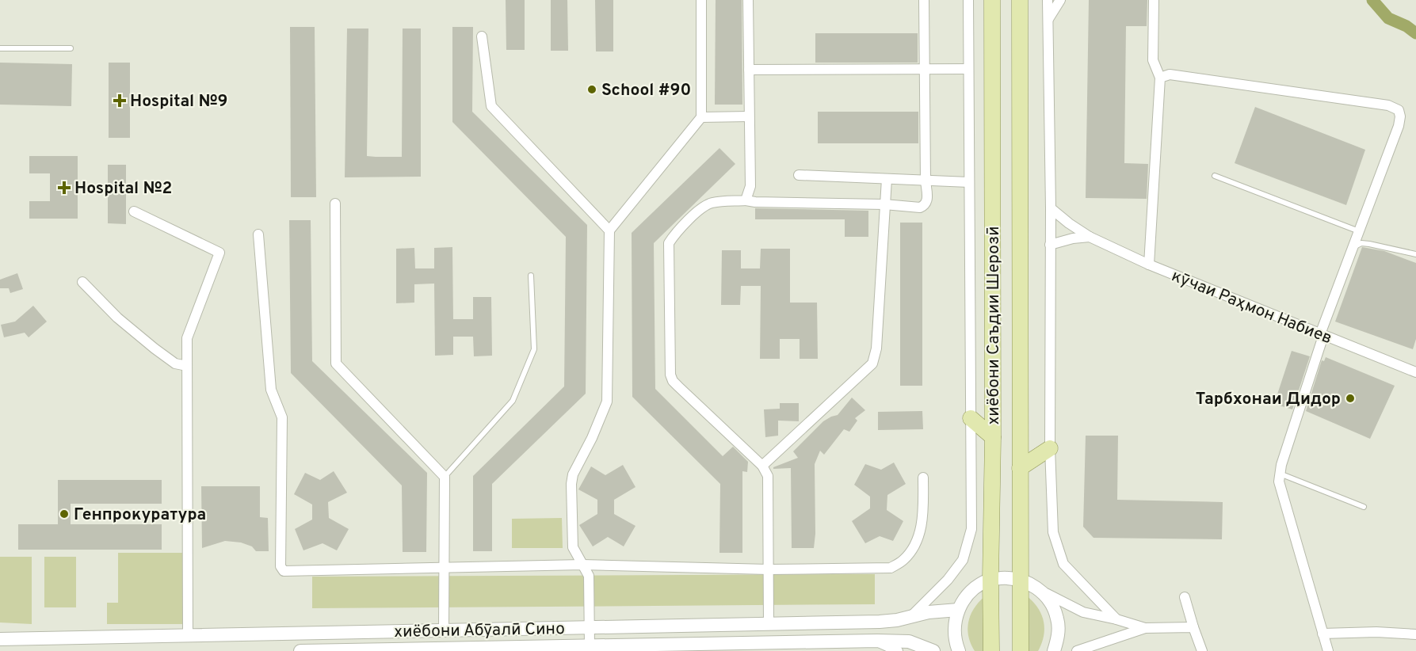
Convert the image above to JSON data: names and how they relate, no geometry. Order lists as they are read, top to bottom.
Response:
{
  "streets": {
    "main road": ["хиёбони Саъдии Шерозӣ", "хиёбони Абӯалӣ Сино"],
    "street": ["кӯчаи Раҳмон Набиев"]
  },
  "places": {
    "other": ["School #90", "Тарбхонаи Дидор", "Генпрокуратура"],
    "health": ["Hospital №9", "Hospital №2"]
  }
}
